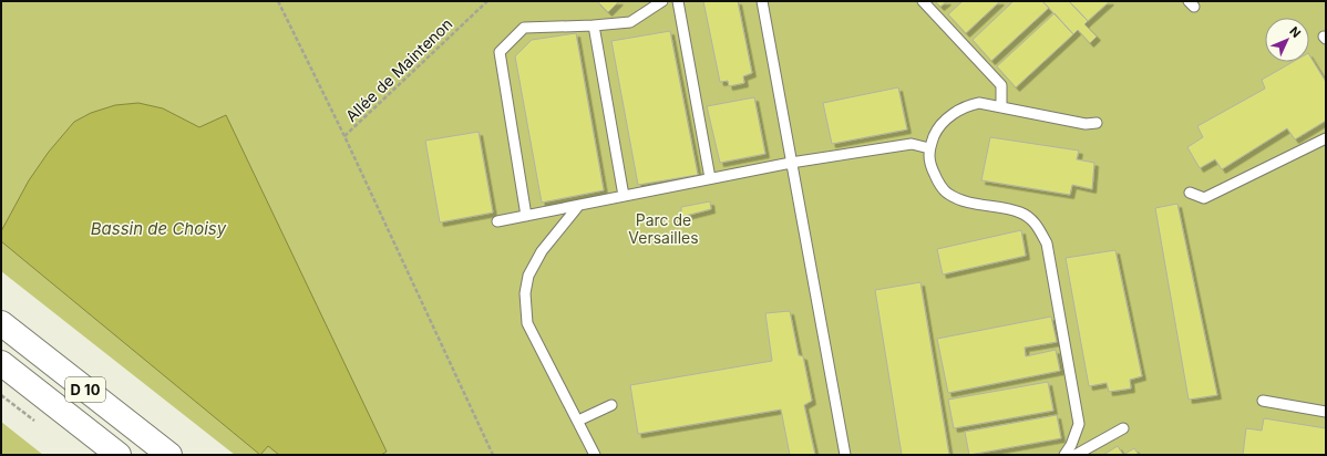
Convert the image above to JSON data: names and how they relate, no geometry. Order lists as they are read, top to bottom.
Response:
{
  "streets": {
    "main road": ["D 10"],
    "path": ["Allée de Maintenon"]
  },
  "water": ["Bassin de Choisy"],
  "parks": ["Parc de Versailles"],
  "north": "top right"
}
